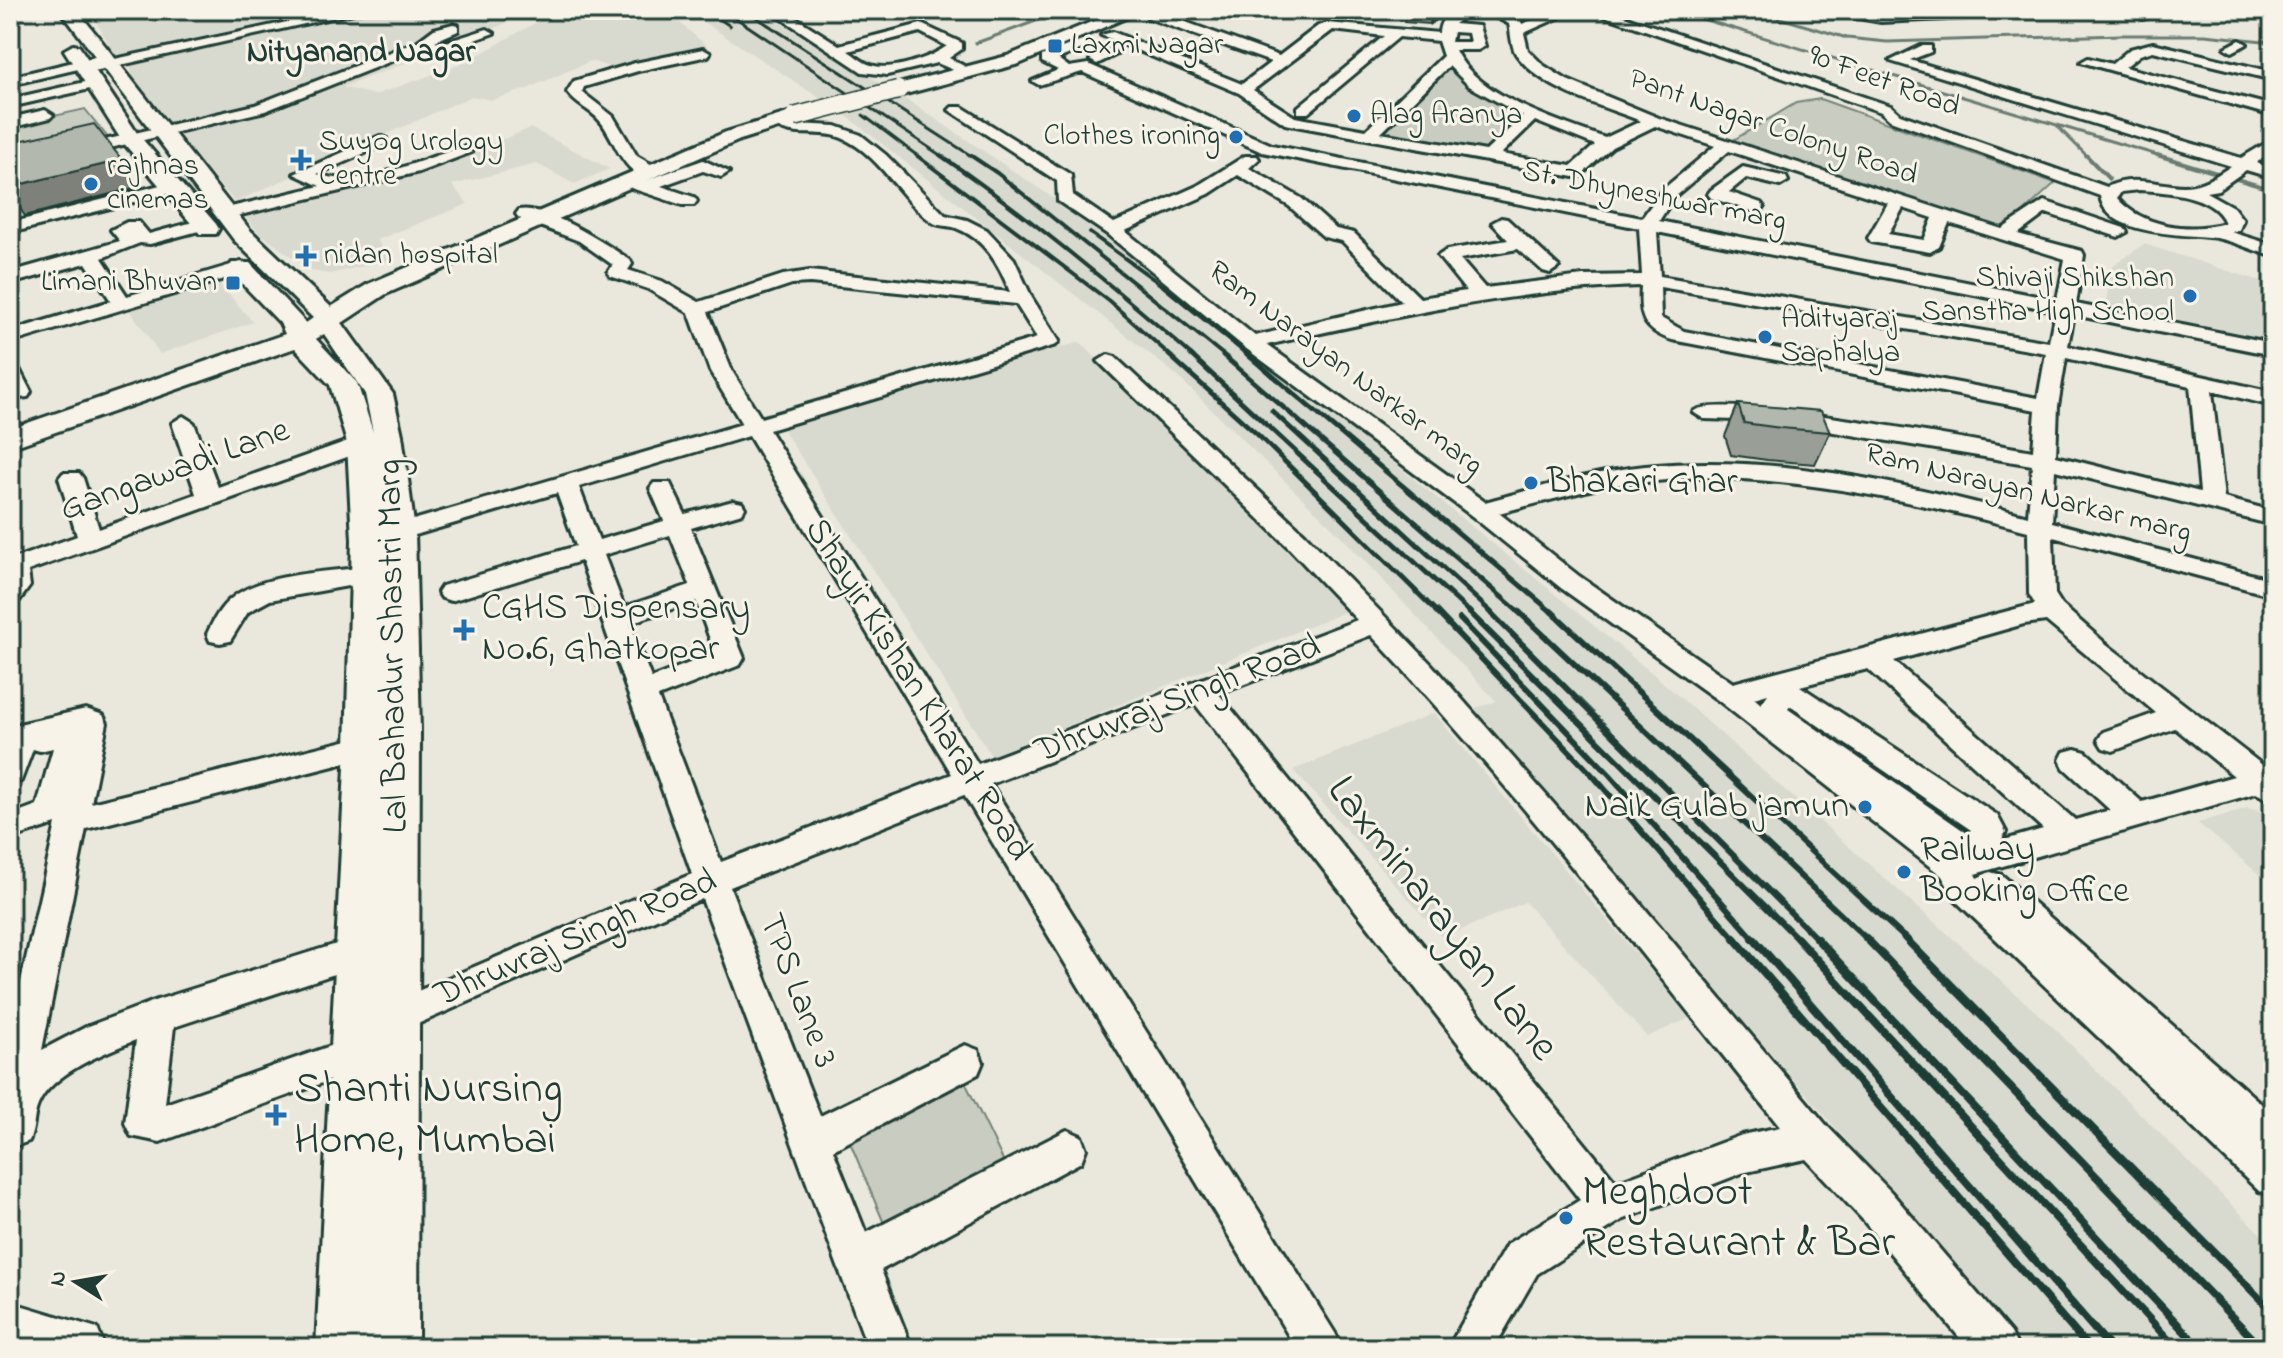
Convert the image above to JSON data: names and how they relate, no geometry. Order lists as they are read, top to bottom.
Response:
{
  "streets": {
    "main road": ["Lal Bahadur Shastri Marg"],
    "street": [
      "90 Feet Road",
      "Pant Nagar Colony Road",
      "St. Dhyneshwar marg",
      "Ram Narayan Narkar marg",
      "Gangawadi Lane",
      "Shayir Kishan Kharat Road",
      "Dhruvraj Singh Road",
      "Laxminarayan Lane",
      "TPS Lane 3"
    ]
  },
  "crossings": [
    ["Gangawadi Lane", "Lal Bahadur Shastri Marg"],
    ["Lal Bahadur Shastri Marg", "Dhruvraj Singh Road"],
    ["Shayir Kishan Kharat Road", "Dhruvraj Singh Road"],
    ["Dhruvraj Singh Road", "Laxminarayan Lane"],
    ["Dhruvraj Singh Road", "TPS Lane 3"]
  ],
  "districts": ["Nityanand Nagar"],
  "places": {
    "transit": ["Laxmi Nagar", "Limani Bhuvan"],
    "other": [
      "Alag Aranya",
      "Clothes ironing",
      "rajhnas cinemas",
      "Shivaji Shikshan Sanstha High School",
      "Adityaraj Saphalya",
      "Bhakari Ghar",
      "Naik Gulab jamun",
      "Railway Booking Office",
      "Meghdoot Restaurant & Bar"
    ],
    "health": [
      "Suyog Urology Centre",
      "nidan hospital",
      "CGHS Dispensary No.6, Ghatkopar",
      "Shanti Nursing Home, Mumbai"
    ]
  },
  "north": "left"
}
